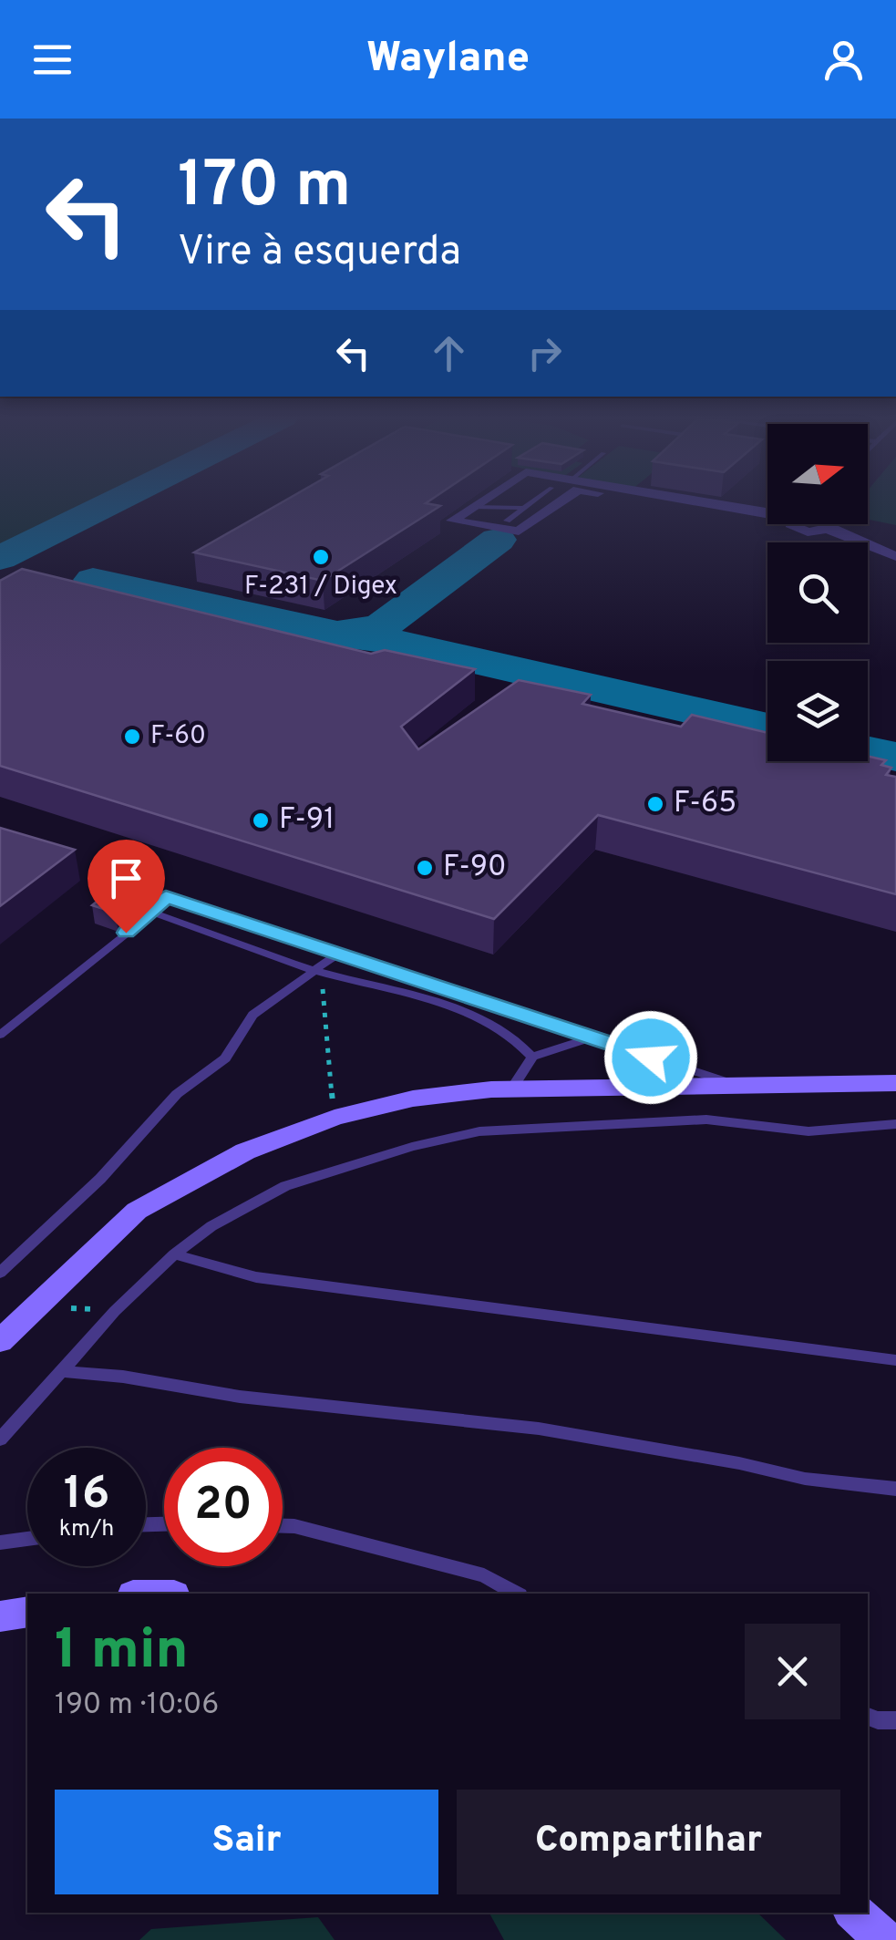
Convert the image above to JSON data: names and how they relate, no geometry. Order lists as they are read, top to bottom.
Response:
{
  "places": [
    "F-231 / Digex",
    "F-60",
    "F-65",
    "F-91",
    "F-90"
  ],
  "north": "right",
  "page": {
    "header": "Waylane",
    "turn": ["170 m", "Vire à esquerda"],
    "speed": "16 km/h",
    "limit": "20",
    "heading": ["1 min", "190 m · 10:06"],
    "buttons": ["Sair", "Compartilhar"]
  }
}
